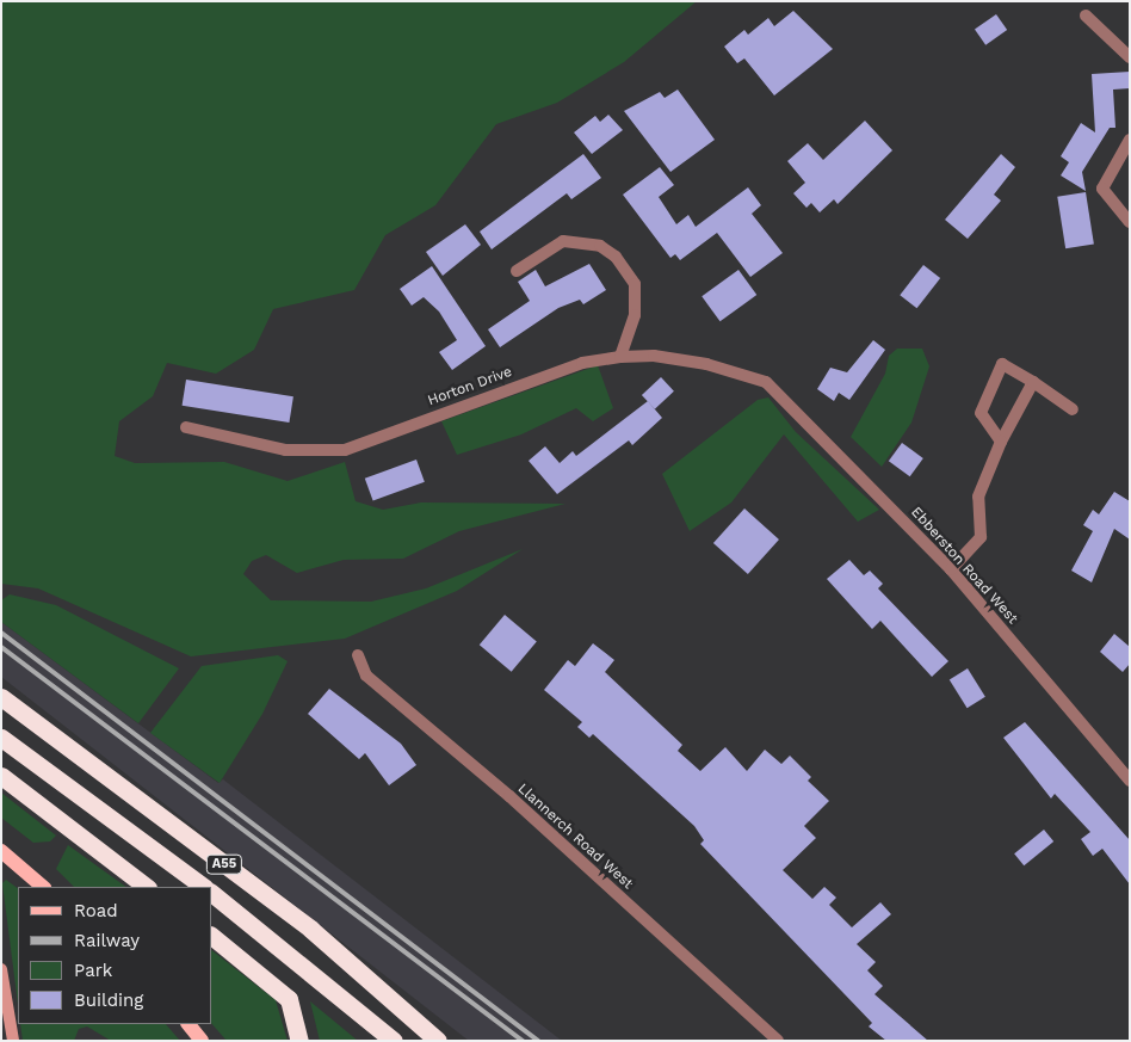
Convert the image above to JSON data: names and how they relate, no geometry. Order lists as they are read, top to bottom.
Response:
{
  "streets": {
    "highway": ["A55"],
    "street": ["Horton Drive", "Ebberston Road West", "Llannerch Road West"]
  },
  "crossings": [
    ["Horton Drive", "Ebberston Road West"]
  ],
  "legend": [
    "Road",
    "Railway",
    "Park",
    "Building"
  ]
}
